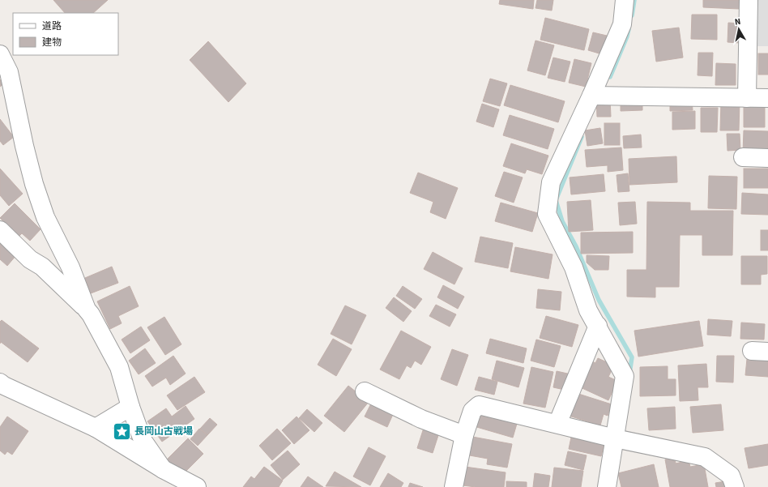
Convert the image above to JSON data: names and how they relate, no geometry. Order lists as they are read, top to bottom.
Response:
{
  "places": {
    "place": ["長岡山古戦場"]
  },
  "legend": ["道路", "建物"],
  "north": "top"
}
